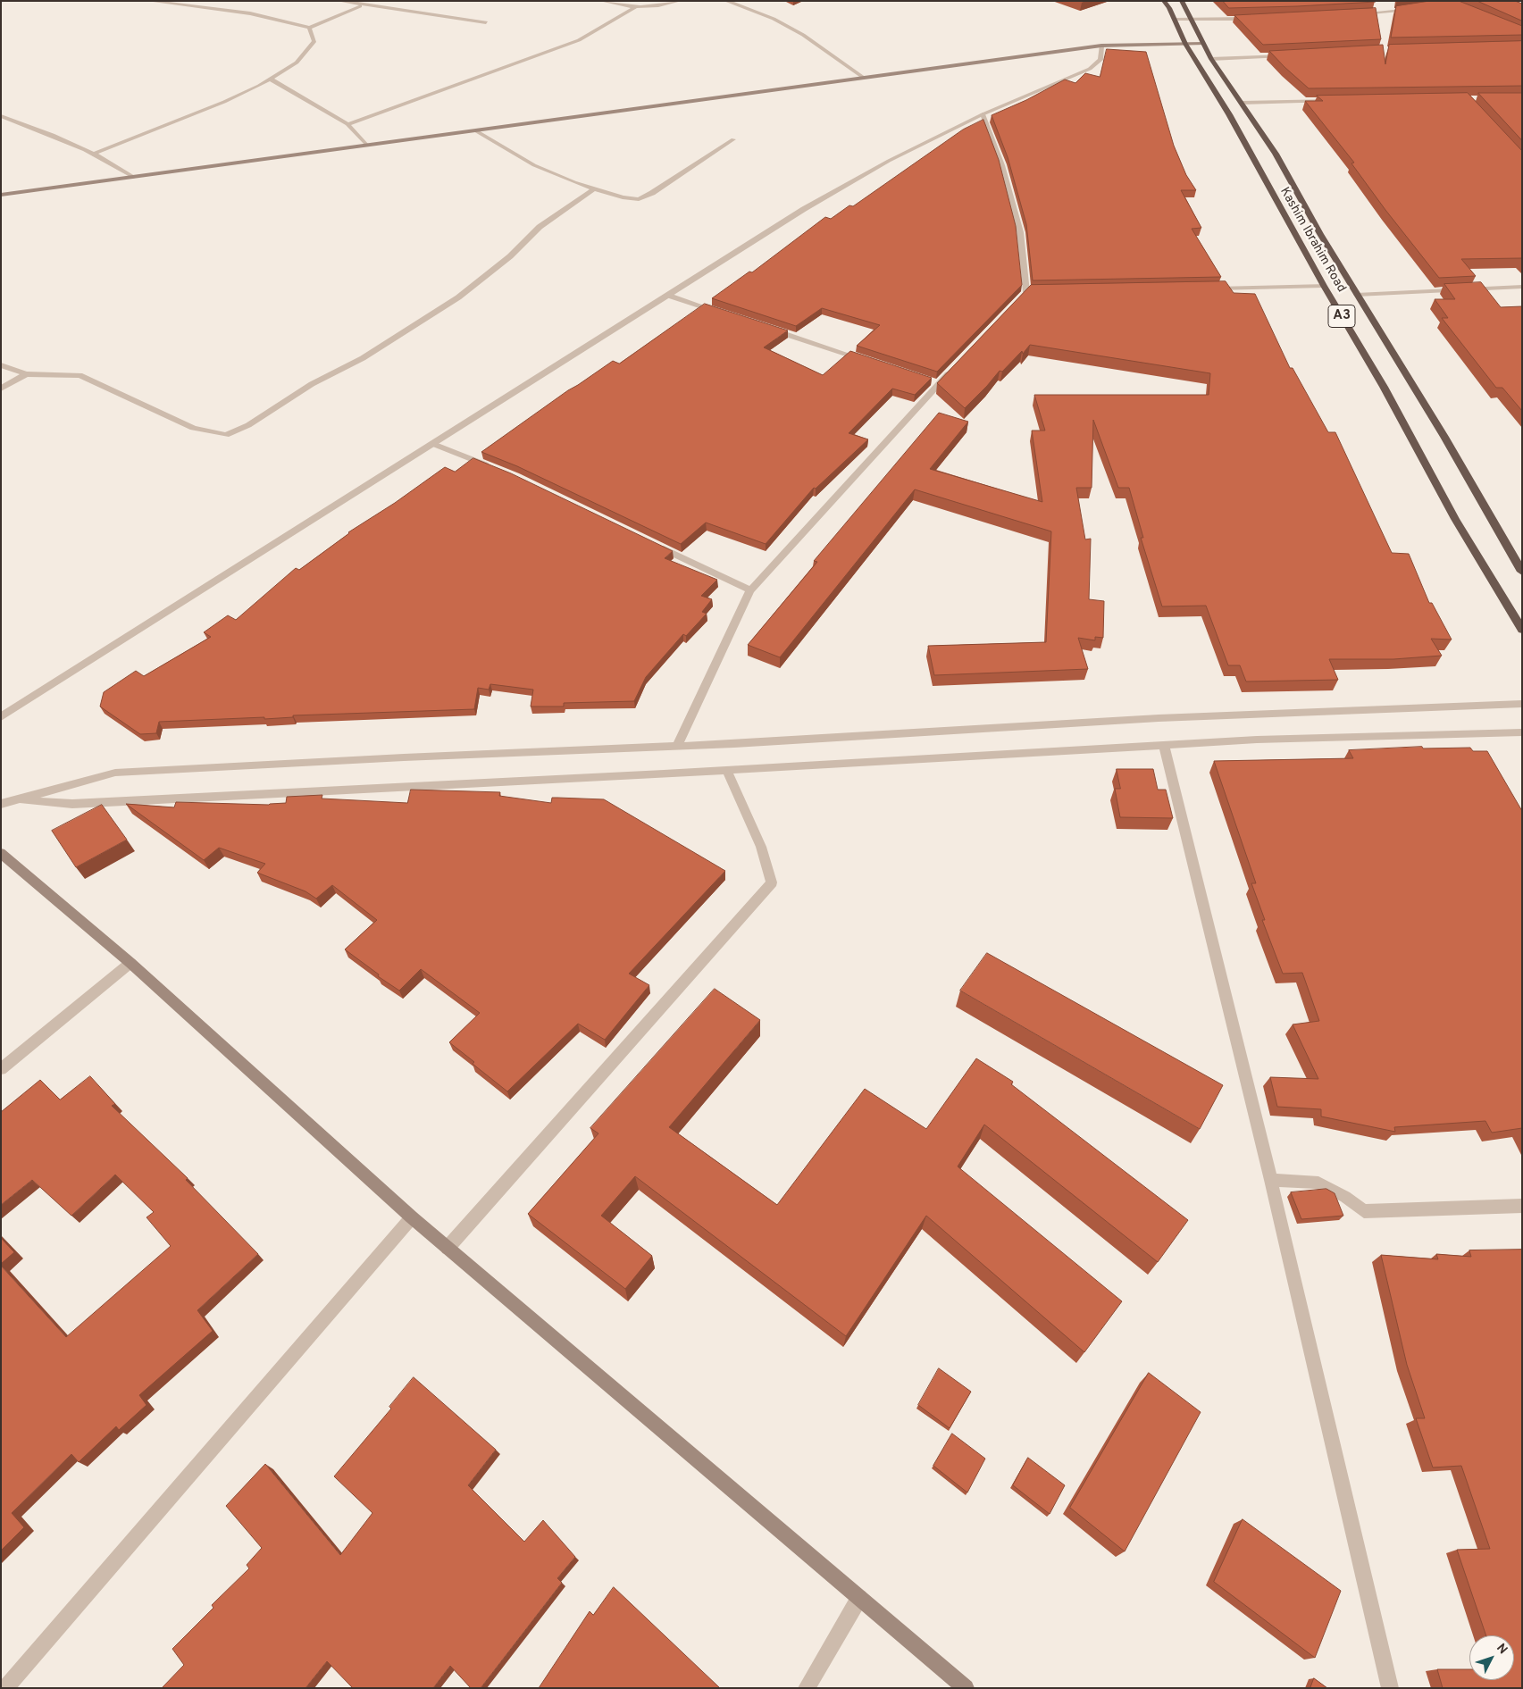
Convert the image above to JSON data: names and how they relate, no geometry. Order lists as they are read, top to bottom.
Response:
{
  "streets": {
    "highway": ["Kashim Ibrahim Road", "A3"]
  },
  "north": "top right"
}
